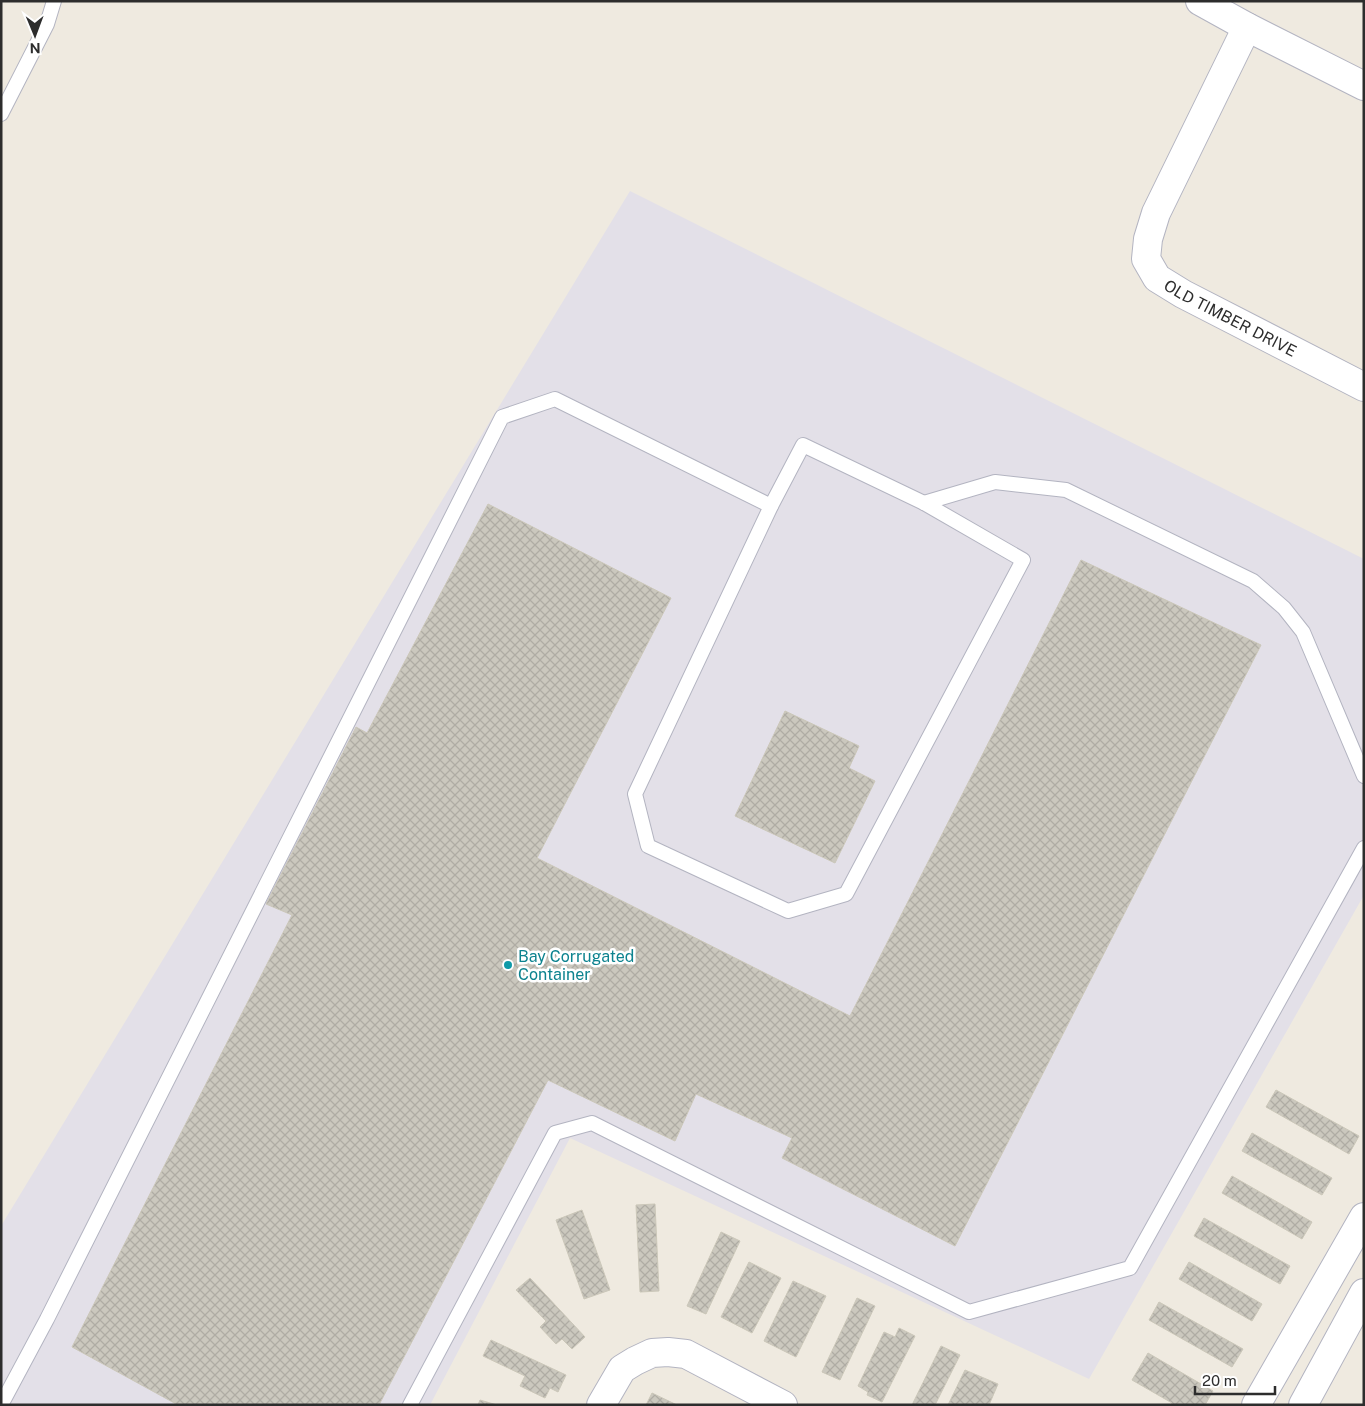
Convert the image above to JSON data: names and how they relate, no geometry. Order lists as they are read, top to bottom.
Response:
{
  "streets": {
    "street": ["OLD TIMBER DRIVE"]
  },
  "places": ["Bay Corrugated Container"],
  "scale_bar": "20 m",
  "north": "bottom"
}
